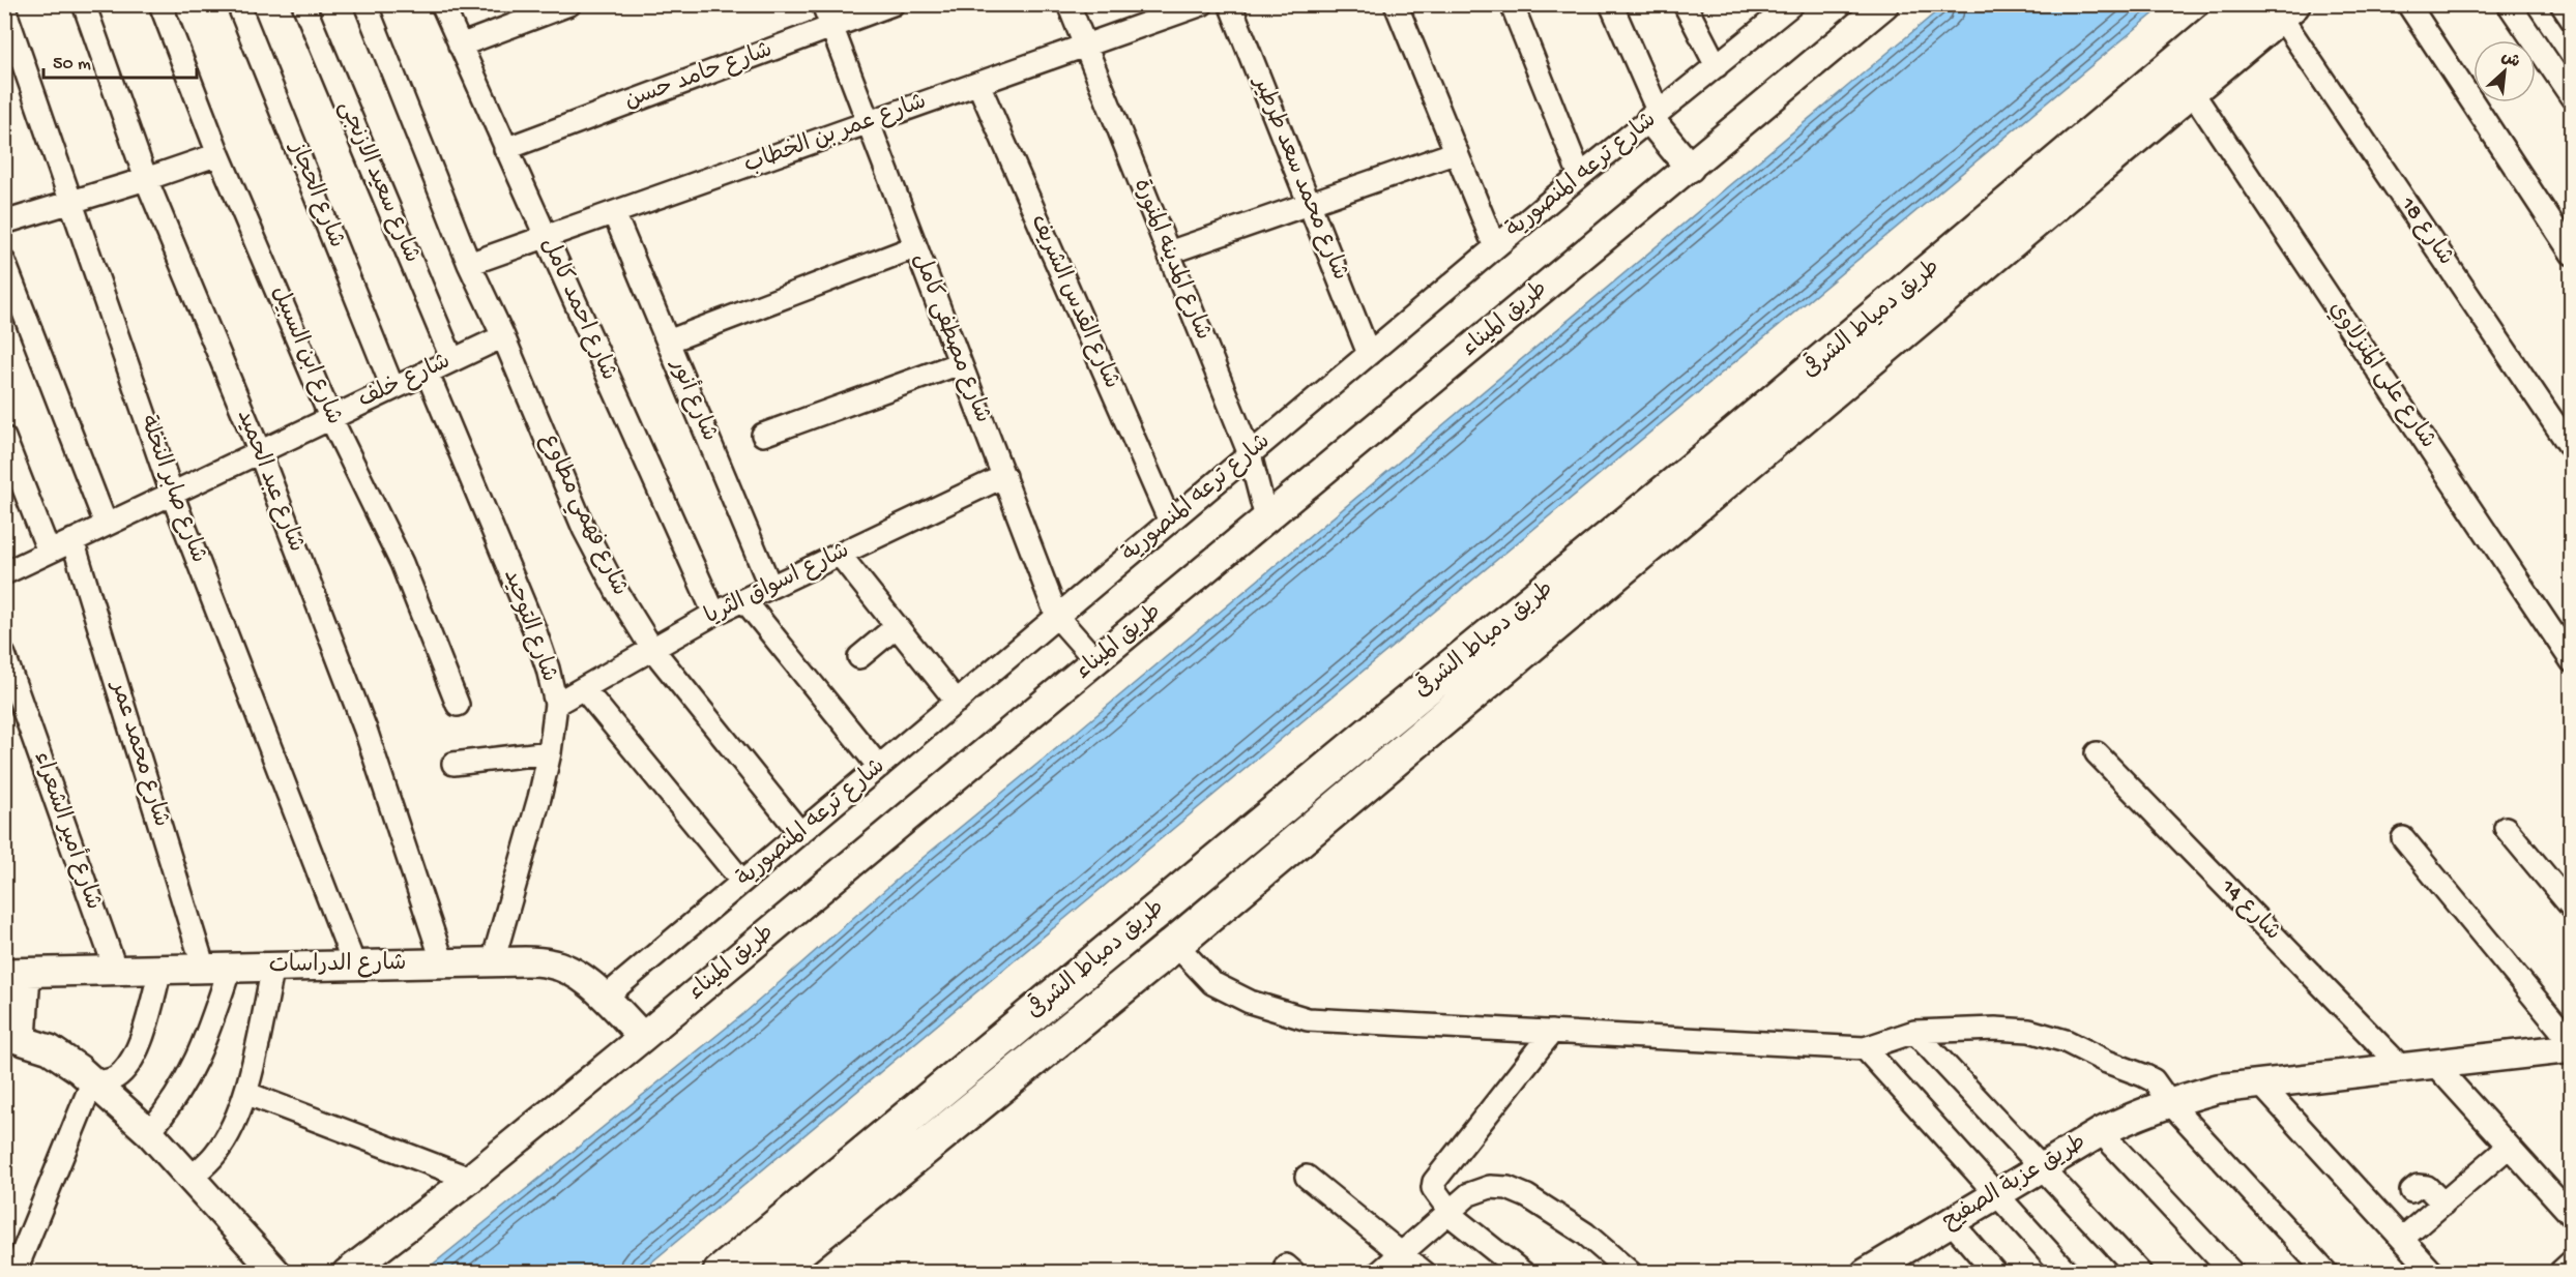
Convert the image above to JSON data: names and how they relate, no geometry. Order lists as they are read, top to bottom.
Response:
{
  "streets": {
    "highway": ["طريق دمياط الشرقى"],
    "street": [
      "شارع حامد حسن",
      "شارع عمر بن الخطاب",
      "شارع ترعه المنصورية",
      "شارع محمد سعد طرطير",
      "شارع سعيد الازنجى",
      "شارع الحجاز",
      "شارع 18",
      "شارع المدينه المنورة",
      "شارع القدس الشريف",
      "شارع احمد كامل",
      "طريق الميناء",
      "شارع مصطفى كامل",
      "شارع ابن السبيل",
      "شارع على المنزلاوي",
      "شارع خلف",
      "شارع أنور",
      "شارع عبد الحميد",
      "شارع صابر النخلة",
      "شارع فهمي مطاوع",
      "شارع اسواق الثريا",
      "شارع التوحيد",
      "شارع محمد عمر",
      "شارع أمير الشعراء",
      "شارع 14",
      "شارع الدراسات",
      "طريق عزبة الصفيح"
    ]
  },
  "crossings": [
    ["شارع حامد حسن", "شارع احمد كامل"],
    ["شارع حامد حسن", "شارع مصطفى كامل"],
    ["شارع عمر بن الخطاب", "شارع المدينه المنورة"],
    ["شارع عمر بن الخطاب", "شارع القدس الشريف"],
    ["شارع عمر بن الخطاب", "شارع احمد كامل"],
    ["شارع عمر بن الخطاب", "شارع مصطفى كامل"],
    ["شارع عمر بن الخطاب", "شارع أنور"],
    ["شارع عمر بن الخطاب", "شارع فهمي مطاوع"],
    ["شارع ترعه المنصورية", "شارع محمد سعد طرطير"],
    ["شارع ترعه المنصورية", "شارع المدينه المنورة"],
    ["شارع ترعه المنصورية", "شارع القدس الشريف"],
    ["شارع ترعه المنصورية", "شارع مصطفى كامل"],
    ["شارع ترعه المنصورية", "شارع فهمي مطاوع"],
    ["شارع ترعه المنصورية", "شارع الدراسات"],
    ["شارع سعيد الازنجى", "شارع خلف"],
    ["شارع الحجاز", "شارع خلف"],
    ["شارع 18", "طريق دمياط الشرقى"],
    ["شارع المدينه المنورة", "طريق الميناء"],
    ["شارع احمد كامل", "شارع اسواق الثريا"],
    ["طريق الميناء", "شارع مصطفى كامل"],
    ["طريق الميناء", "شارع الدراسات"],
    ["طريق دمياط الشرقى", "شارع على المنزلاوي"],
    ["شارع مصطفى كامل", "شارع اسواق الثريا"],
    ["شارع ابن السبيل", "شارع خلف"],
    ["شارع خلف", "شارع عبد الحميد"],
    ["شارع خلف", "شارع صابر النخلة"],
    ["شارع خلف", "شارع فهمي مطاوع"],
    ["شارع خلف", "شارع التوحيد"],
    ["شارع خلف", "شارع محمد عمر"],
    ["شارع أنور", "شارع اسواق الثريا"],
    ["شارع عبد الحميد", "شارع الدراسات"],
    ["شارع صابر النخلة", "شارع الدراسات"],
    ["شارع فهمي مطاوع", "شارع اسواق الثريا"],
    ["شارع اسواق الثريا", "شارع التوحيد"],
    ["شارع التوحيد", "شارع الدراسات"],
    ["شارع محمد عمر", "شارع الدراسات"],
    ["شارع أمير الشعراء", "شارع الدراسات"],
    ["شارع 14", "طريق عزبة الصفيح"]
  ],
  "scale_bar": "50 m",
  "north": "top right"
}
